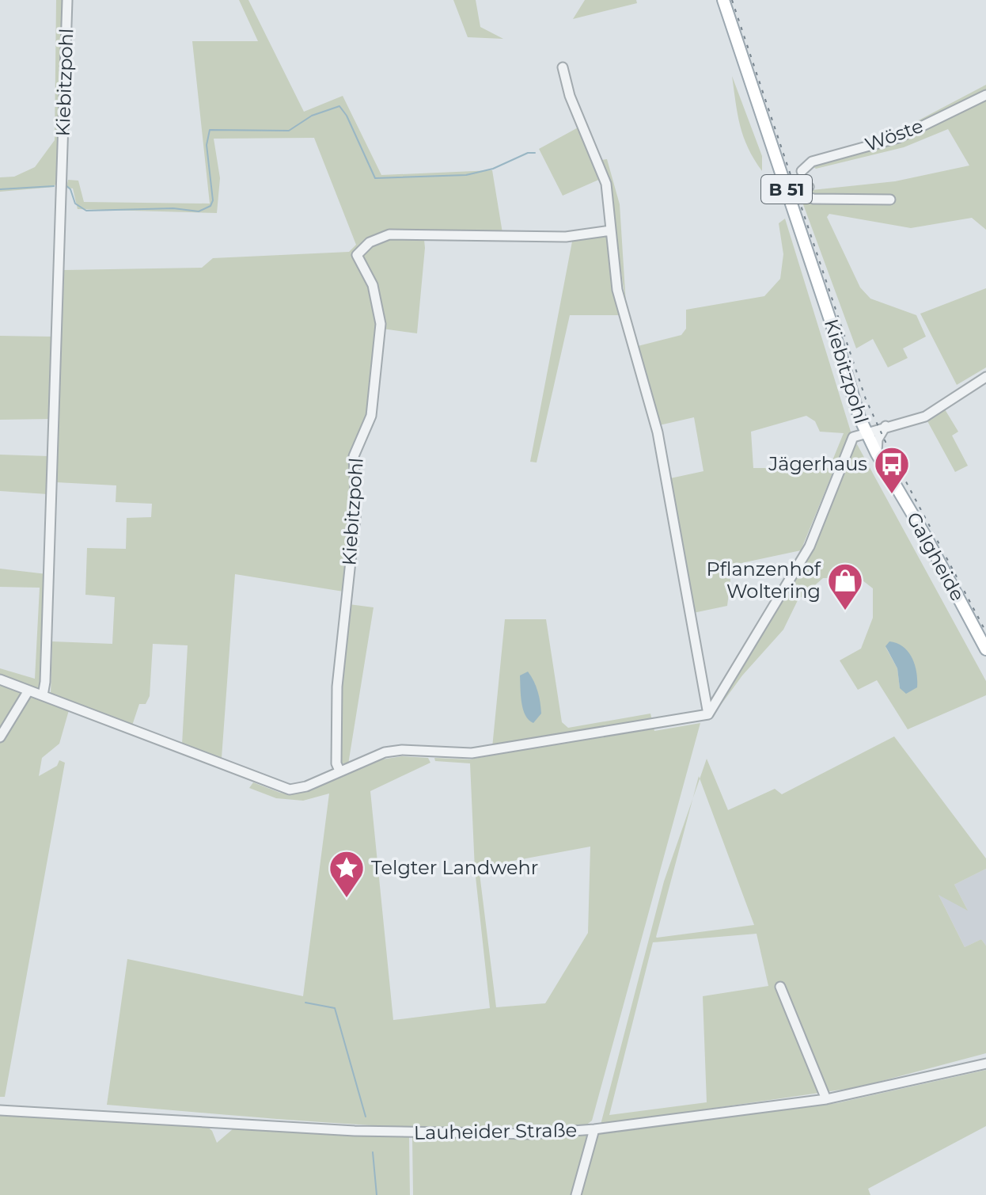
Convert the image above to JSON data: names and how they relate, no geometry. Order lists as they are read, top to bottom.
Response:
{
  "streets": {
    "main road": ["Kiebitzpohl", "B 51", "Galgheide"],
    "street": ["Wöste", "Lauheider Straße"]
  },
  "crossings": [
    ["Kiebitzpohl", "Galgheide"]
  ],
  "places": {
    "bus stop": ["Jägerhaus"],
    "shop": ["Pflanzenhof Woltering"],
    "place": ["Telgter Landwehr"]
  }
}
